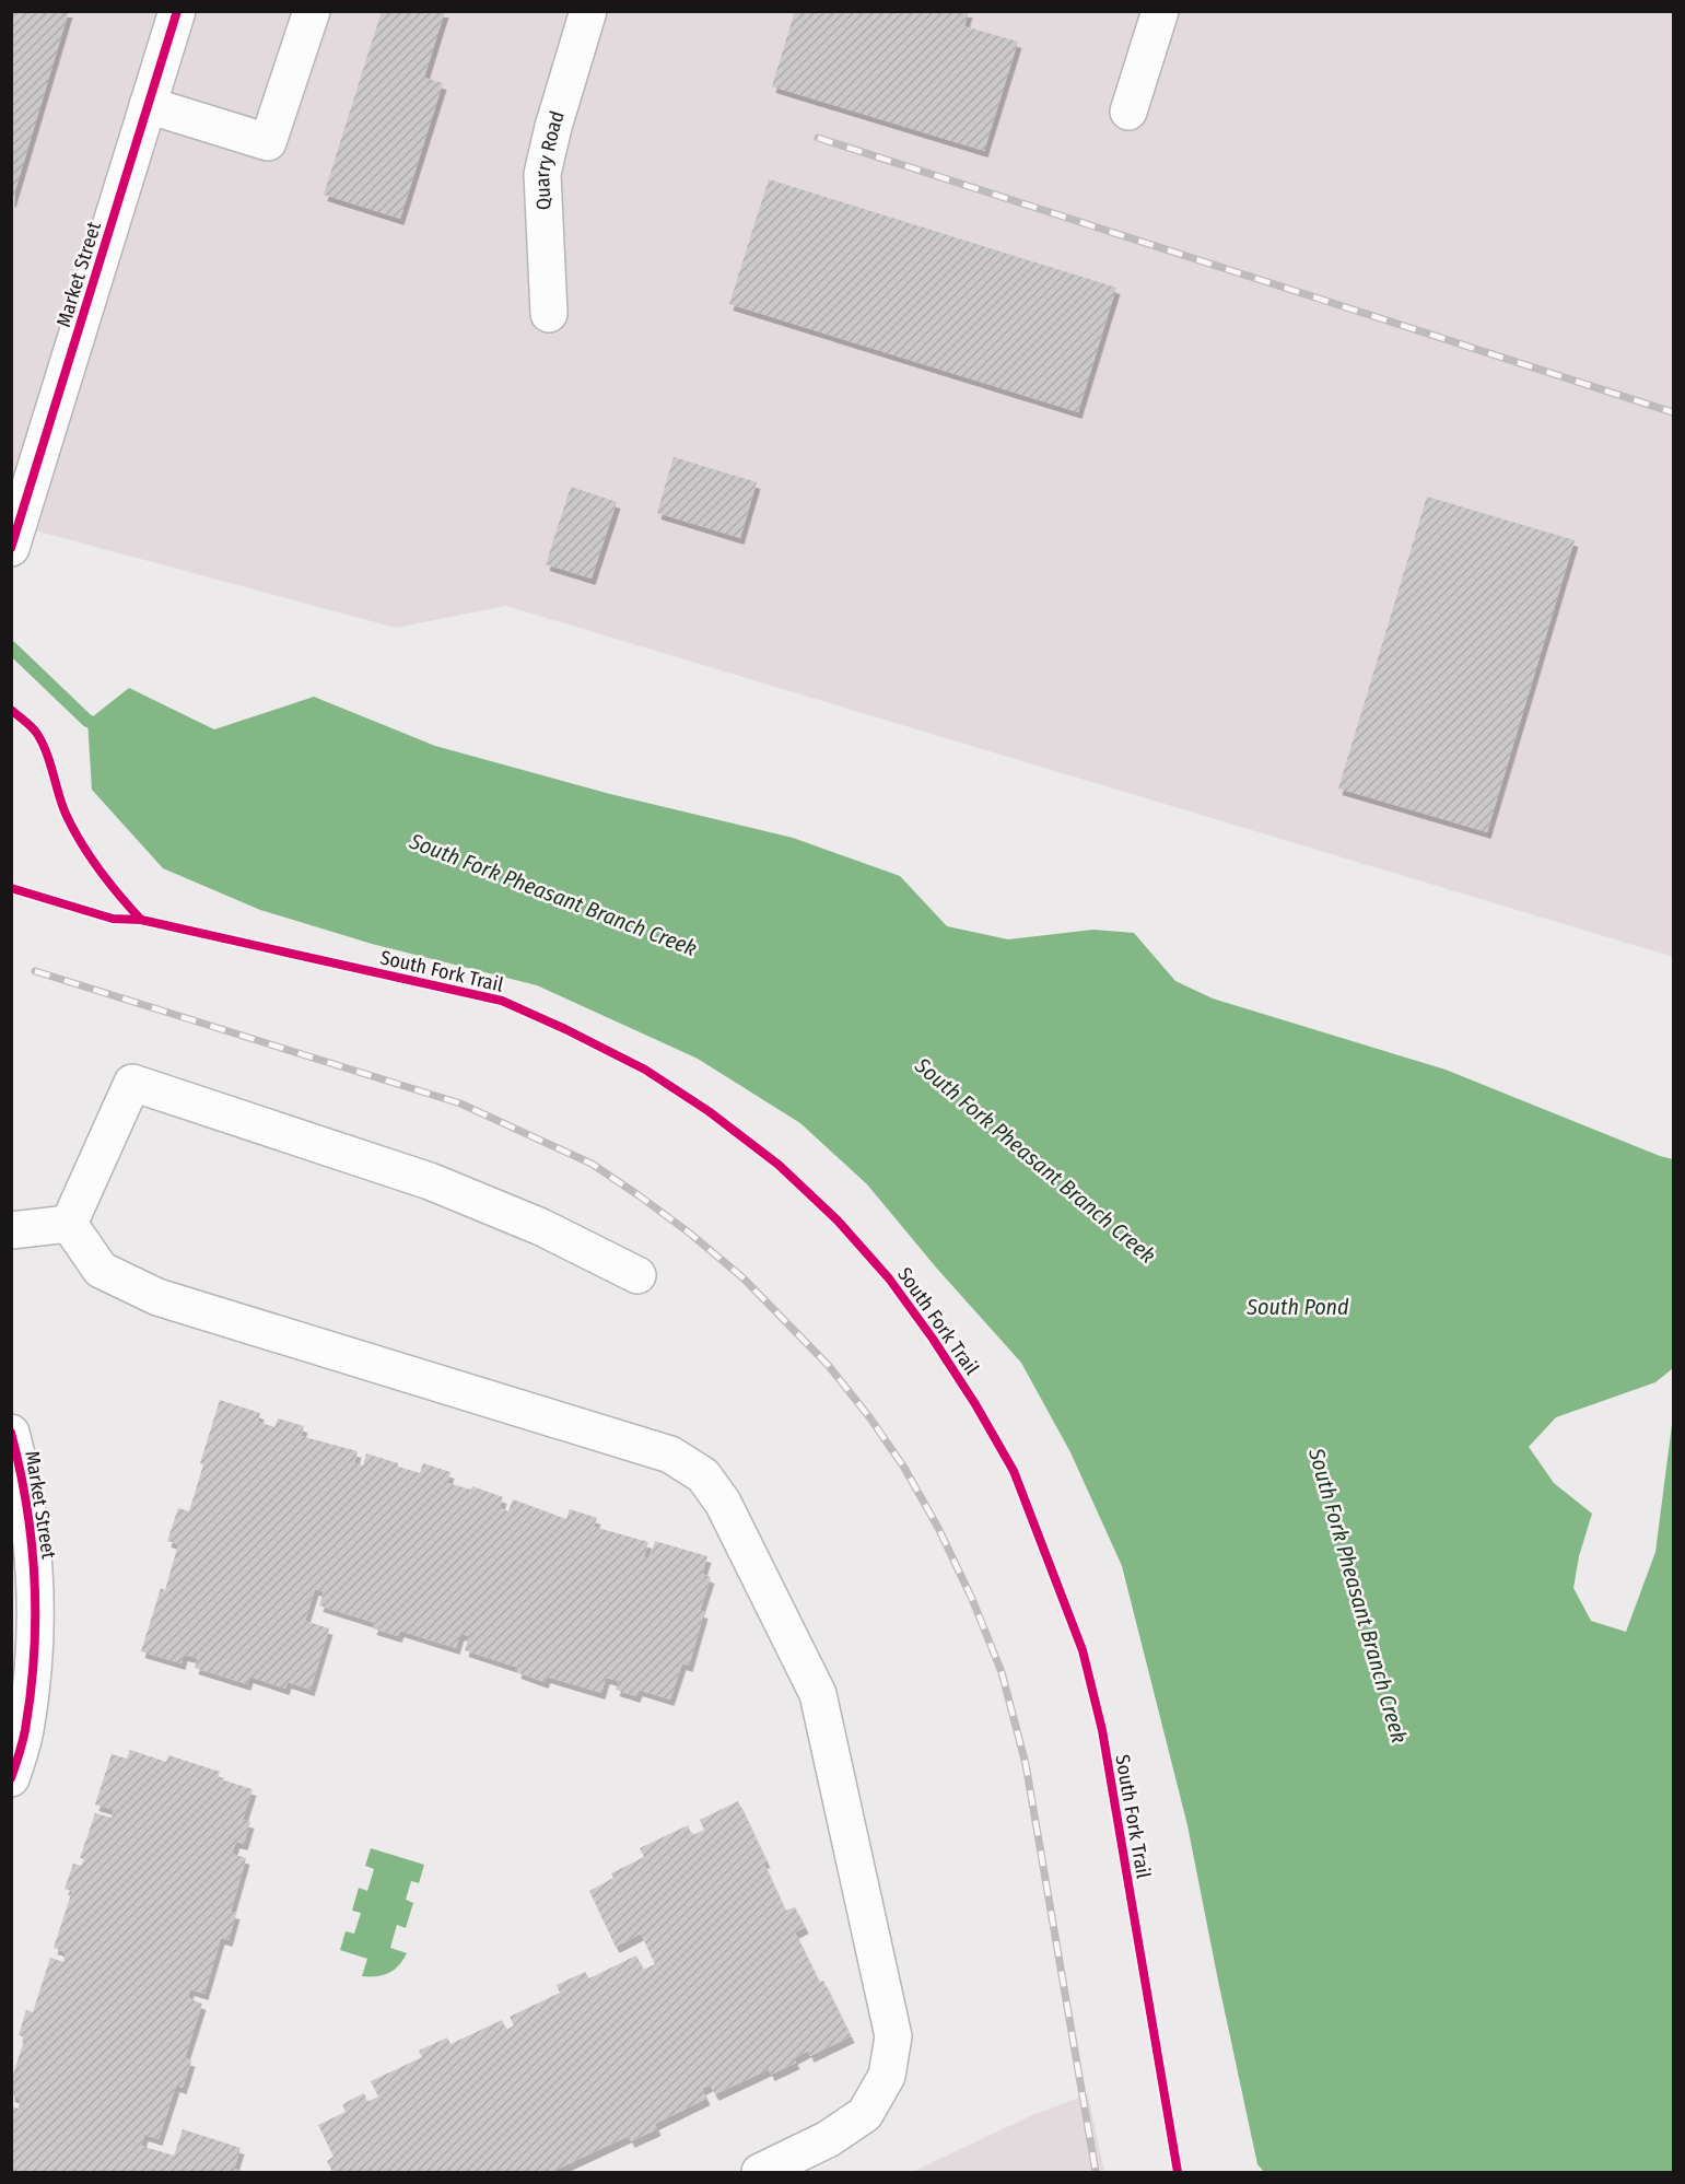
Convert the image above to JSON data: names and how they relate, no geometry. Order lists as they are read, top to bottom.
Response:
{
  "streets": {
    "street": ["Quarry Road", "Market Street"],
    "cycle path": ["South Fork Trail"]
  },
  "water": ["South Fork Pheasant Branch Creek", "South Pond"]
}
